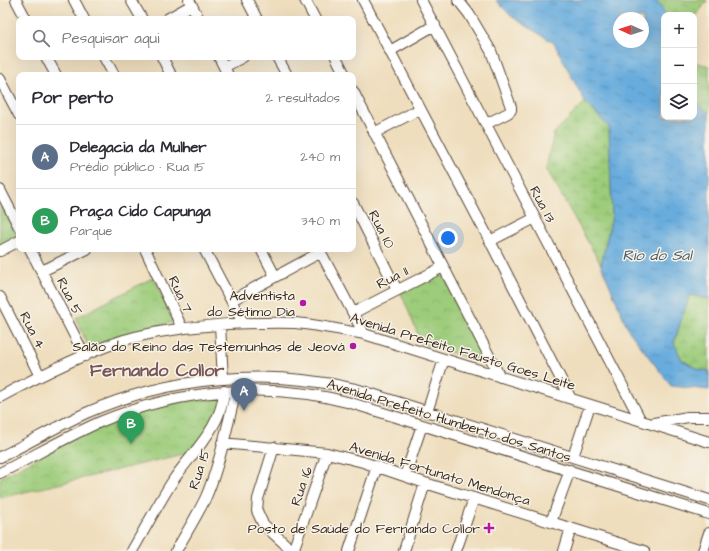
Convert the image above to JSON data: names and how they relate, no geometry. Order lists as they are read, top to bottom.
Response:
{
  "streets": {
    "street": [
      "Rua 13",
      "Rua 10",
      "Rua 11",
      "Rua 7",
      "Rua 5",
      "Rua 4",
      "Avenida Prefeito Fausto Goes Leite",
      "Avenida Prefeito Humberto dos Santos",
      "Rua 15",
      "Avenida Fortunato Mendonça",
      "Rua 16"
    ]
  },
  "crossings": [
    ["Rua 13", "Avenida Prefeito Fausto Goes Leite"],
    ["Rua 10", "Rua 11"],
    ["Rua 7", "Avenida Prefeito Fausto Goes Leite"],
    ["Rua 5", "Avenida Prefeito Fausto Goes Leite"],
    ["Rua 4", "Avenida Prefeito Fausto Goes Leite"],
    ["Avenida Prefeito Humberto dos Santos", "Rua 15"],
    ["Rua 15", "Avenida Fortunato Mendonça"],
    ["Avenida Fortunato Mendonça", "Rua 16"]
  ],
  "districts": ["Fernando Collor"],
  "water": ["Rio do Sal"],
  "places": {
    "other": ["Adventista do Sétimo Dia", "Salão do Reino das Testemunhas de Jeová"],
    "health": ["Posto de Saúde do Fernando Collor"]
  },
  "north": "left",
  "page": {
    "map_buttons": ["+", "−"],
    "search": "Pesquisar aqui",
    "heading": ["Por perto", "2 resultados"],
    "list": [
      {
        "mark": "A",
        "name": "Delegacia da Mulher",
        "note": "Prédio público · Rua 15",
        "value": "240 m"
      },
      {
        "mark": "B",
        "name": "Praça Cido Capunga",
        "note": "Parque",
        "value": "340 m"
      }
    ],
    "pins": ["A", "B"]
  }
}
